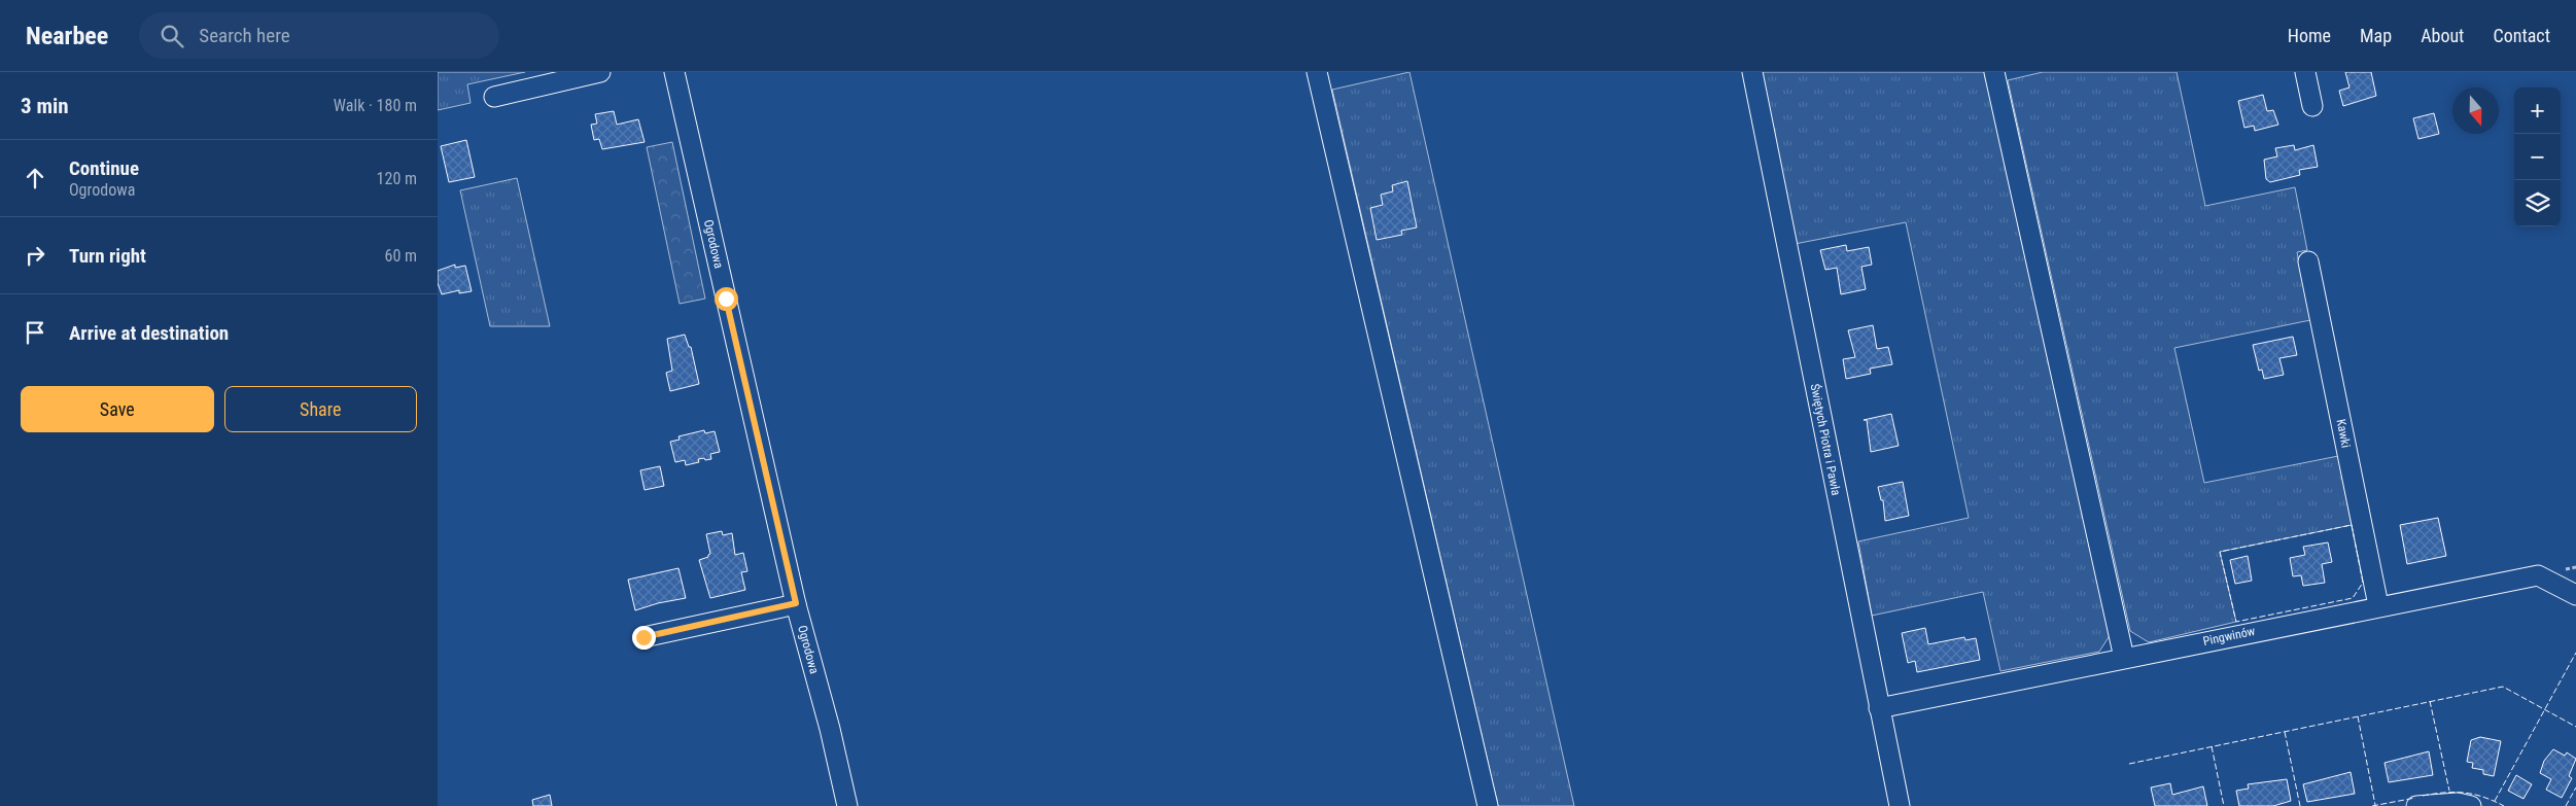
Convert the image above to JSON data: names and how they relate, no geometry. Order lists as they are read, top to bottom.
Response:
{
  "streets": {
    "street": [
      "Ogrodowa",
      "Kawki",
      "Świętych Piotra i Pawła",
      "Pingwinów"
    ]
  },
  "crossings": [
    ["Kawki", "Pingwinów"],
    ["Świętych Piotra i Pawła", "Pingwinów"]
  ],
  "north": "bottom",
  "page": {
    "header": "Nearbee",
    "search": "Search here",
    "nav": [
      "Home",
      "Map",
      "About",
      "Contact"
    ],
    "heading": ["3 min", "Walk · 180 m"],
    "map_buttons": ["+", "−"],
    "list": [
      ["Continue", "Ogrodowa", "120 m"],
      ["Turn right", "60 m"],
      "Arrive at destination"
    ],
    "buttons": ["Save", "Share"]
  }
}
